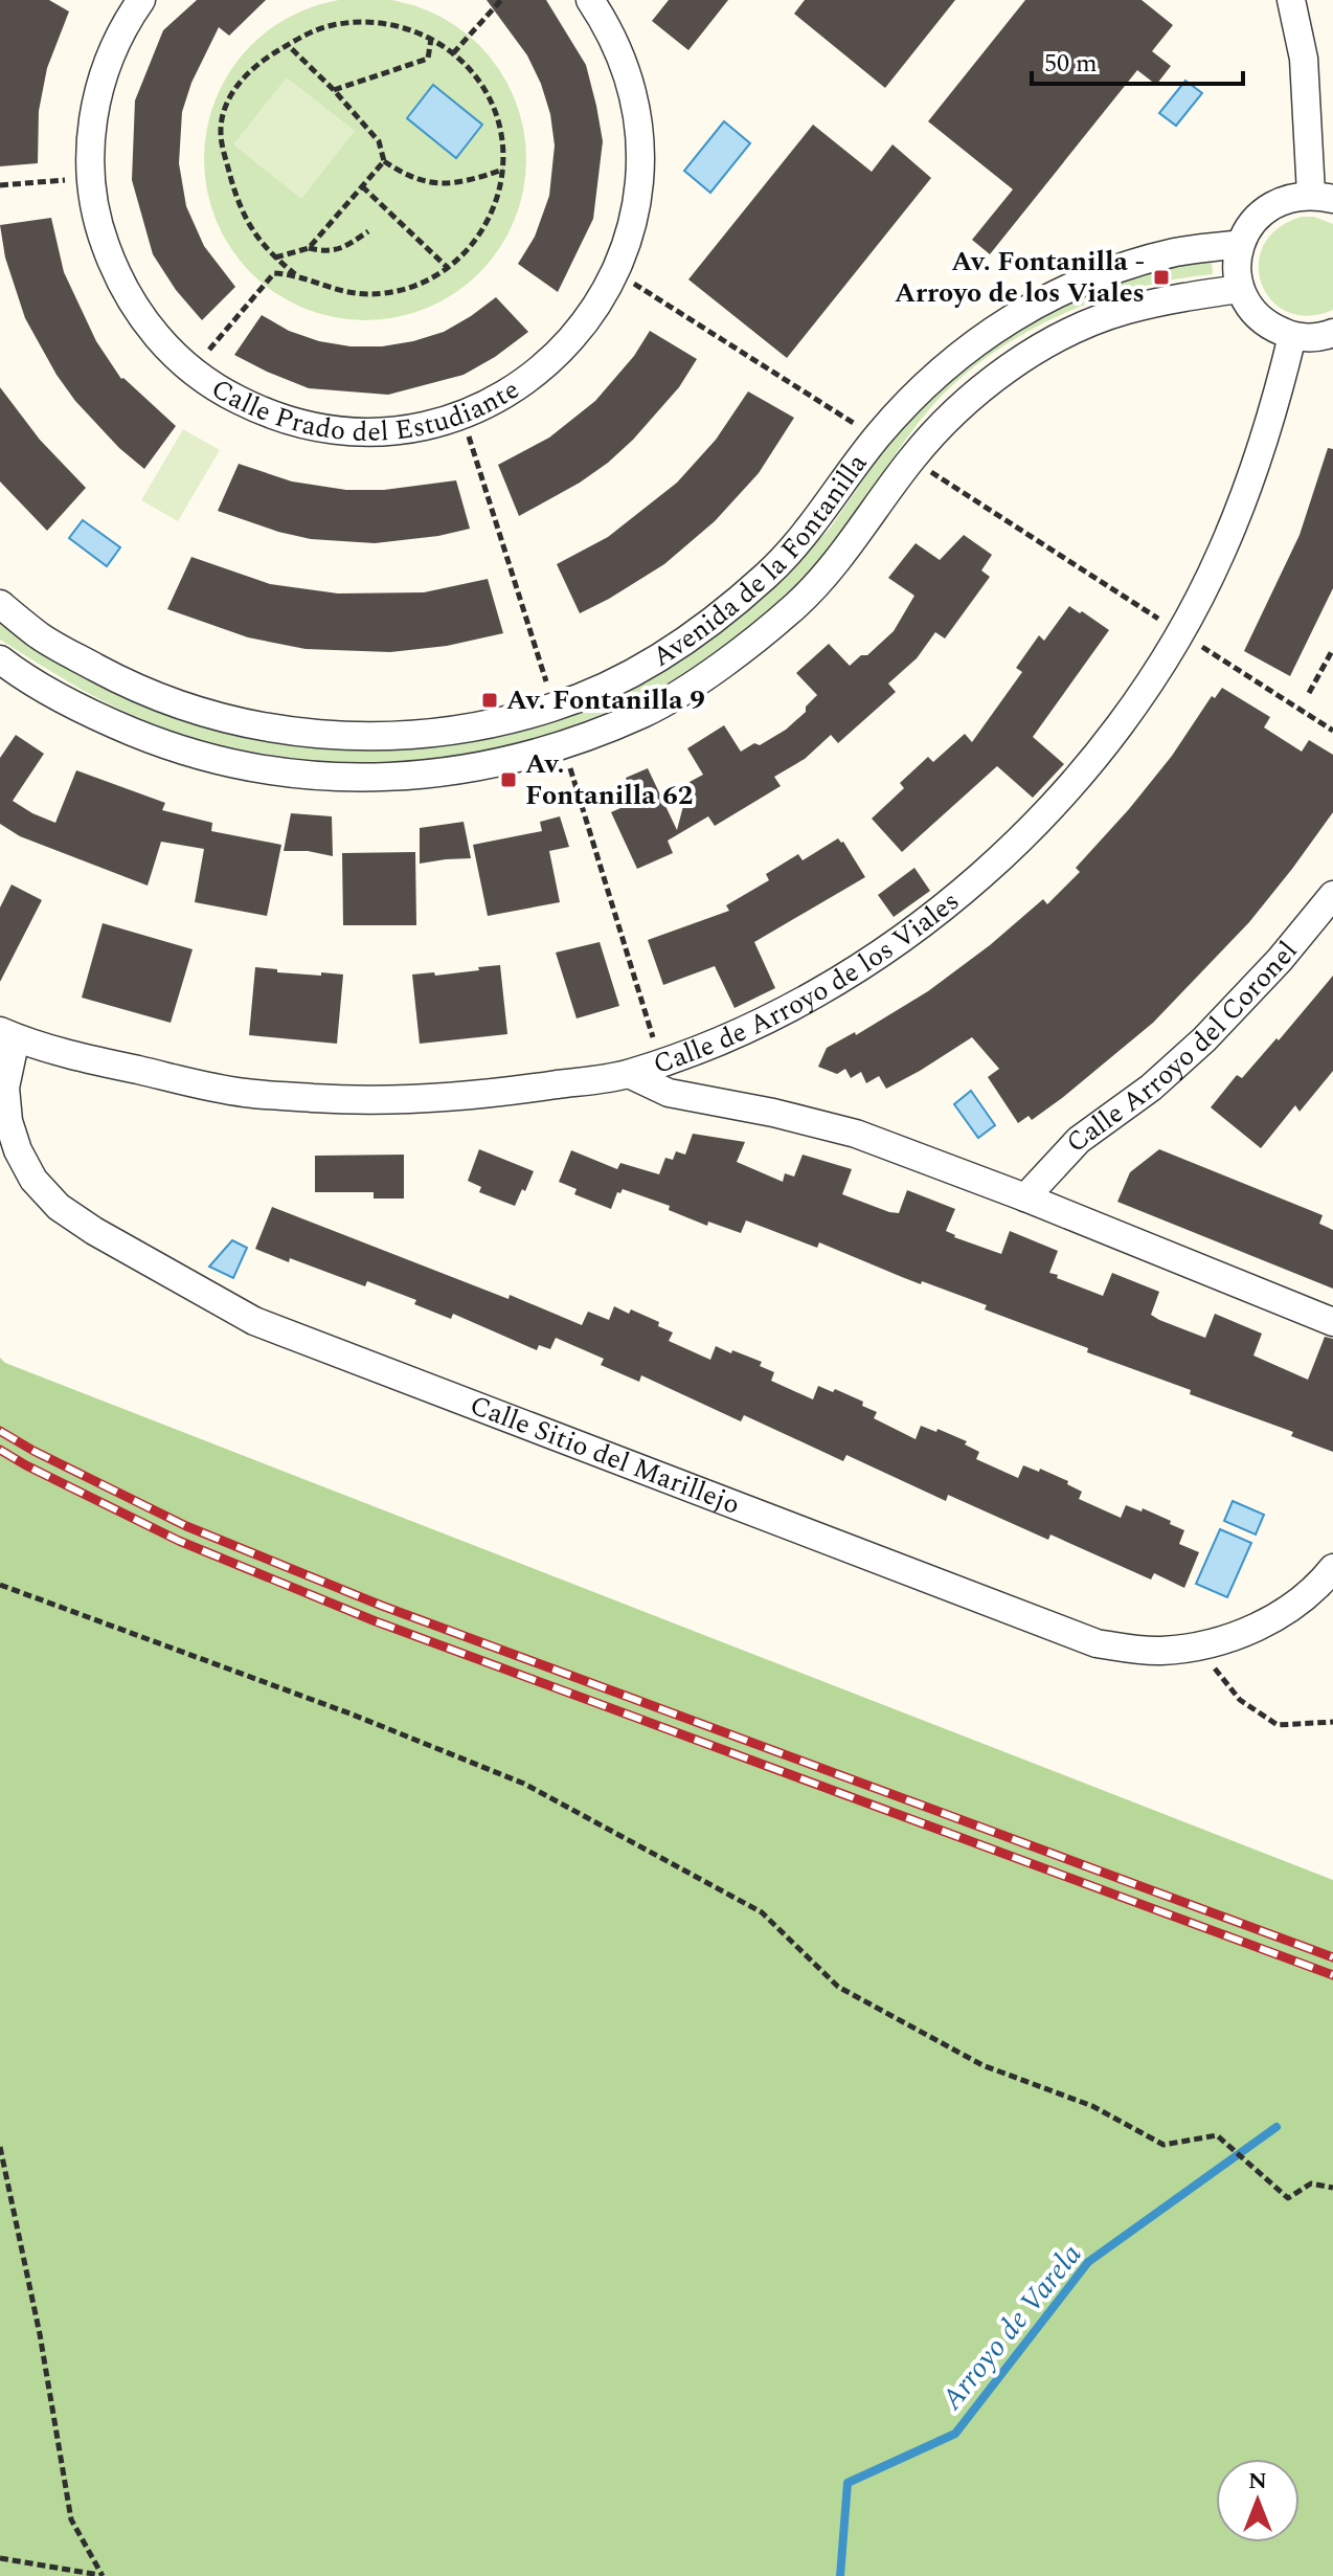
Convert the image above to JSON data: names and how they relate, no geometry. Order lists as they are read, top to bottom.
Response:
{
  "streets": {
    "street": [
      "Calle Prado del Estudiante",
      "Avenida de la Fontanilla",
      "Calle de Arroyo de los Viales",
      "Calle Arroyo del Coronel",
      "Calle Sitio del Marillejo"
    ]
  },
  "crossings": [
    ["Calle de Arroyo de los Viales", "Calle Sitio del Marillejo"]
  ],
  "water": ["Arroyo de Varela"],
  "places": {
    "transit": ["Av. Fontanilla - Arroyo de los Viales", "Av. Fontanilla 9", "Av. Fontanilla 62"]
  },
  "scale_bar": "50 m",
  "north": "top"
}
